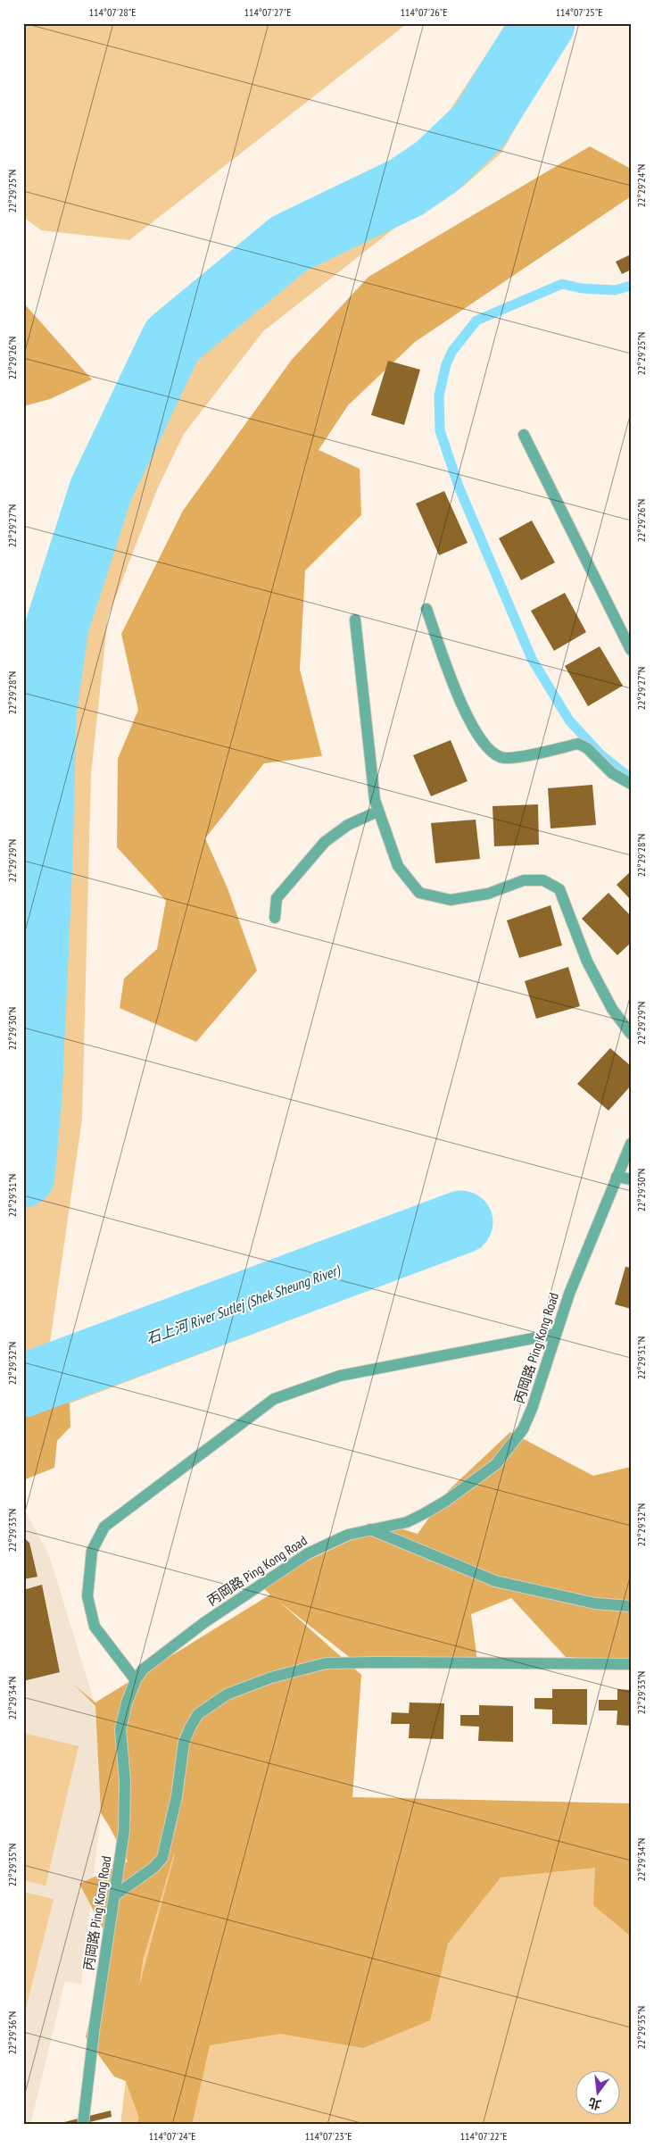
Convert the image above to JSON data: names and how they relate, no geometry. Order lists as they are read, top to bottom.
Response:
{
  "streets": {
    "street": ["丙岡路 Ping Kong Road"]
  },
  "water": ["石上河 River Sutlej (Shek Sheung River)"],
  "north": "bottom",
  "coordinates": [
    "114°07'28\"E",
    "114°07'27\"E",
    "114°07'26\"E",
    "114°07'25\"E",
    "22°29'24\"N",
    "22°29'25\"N",
    "22°29'26\"N",
    "22°29'27\"N",
    "22°29'28\"N",
    "22°29'29\"N",
    "22°29'30\"N",
    "22°29'31\"N",
    "22°29'32\"N",
    "22°29'33\"N",
    "22°29'34\"N",
    "22°29'35\"N",
    "22°29'36\"N",
    "114°07'24\"E",
    "114°07'23\"E",
    "114°07'22\"E"
  ]
}
